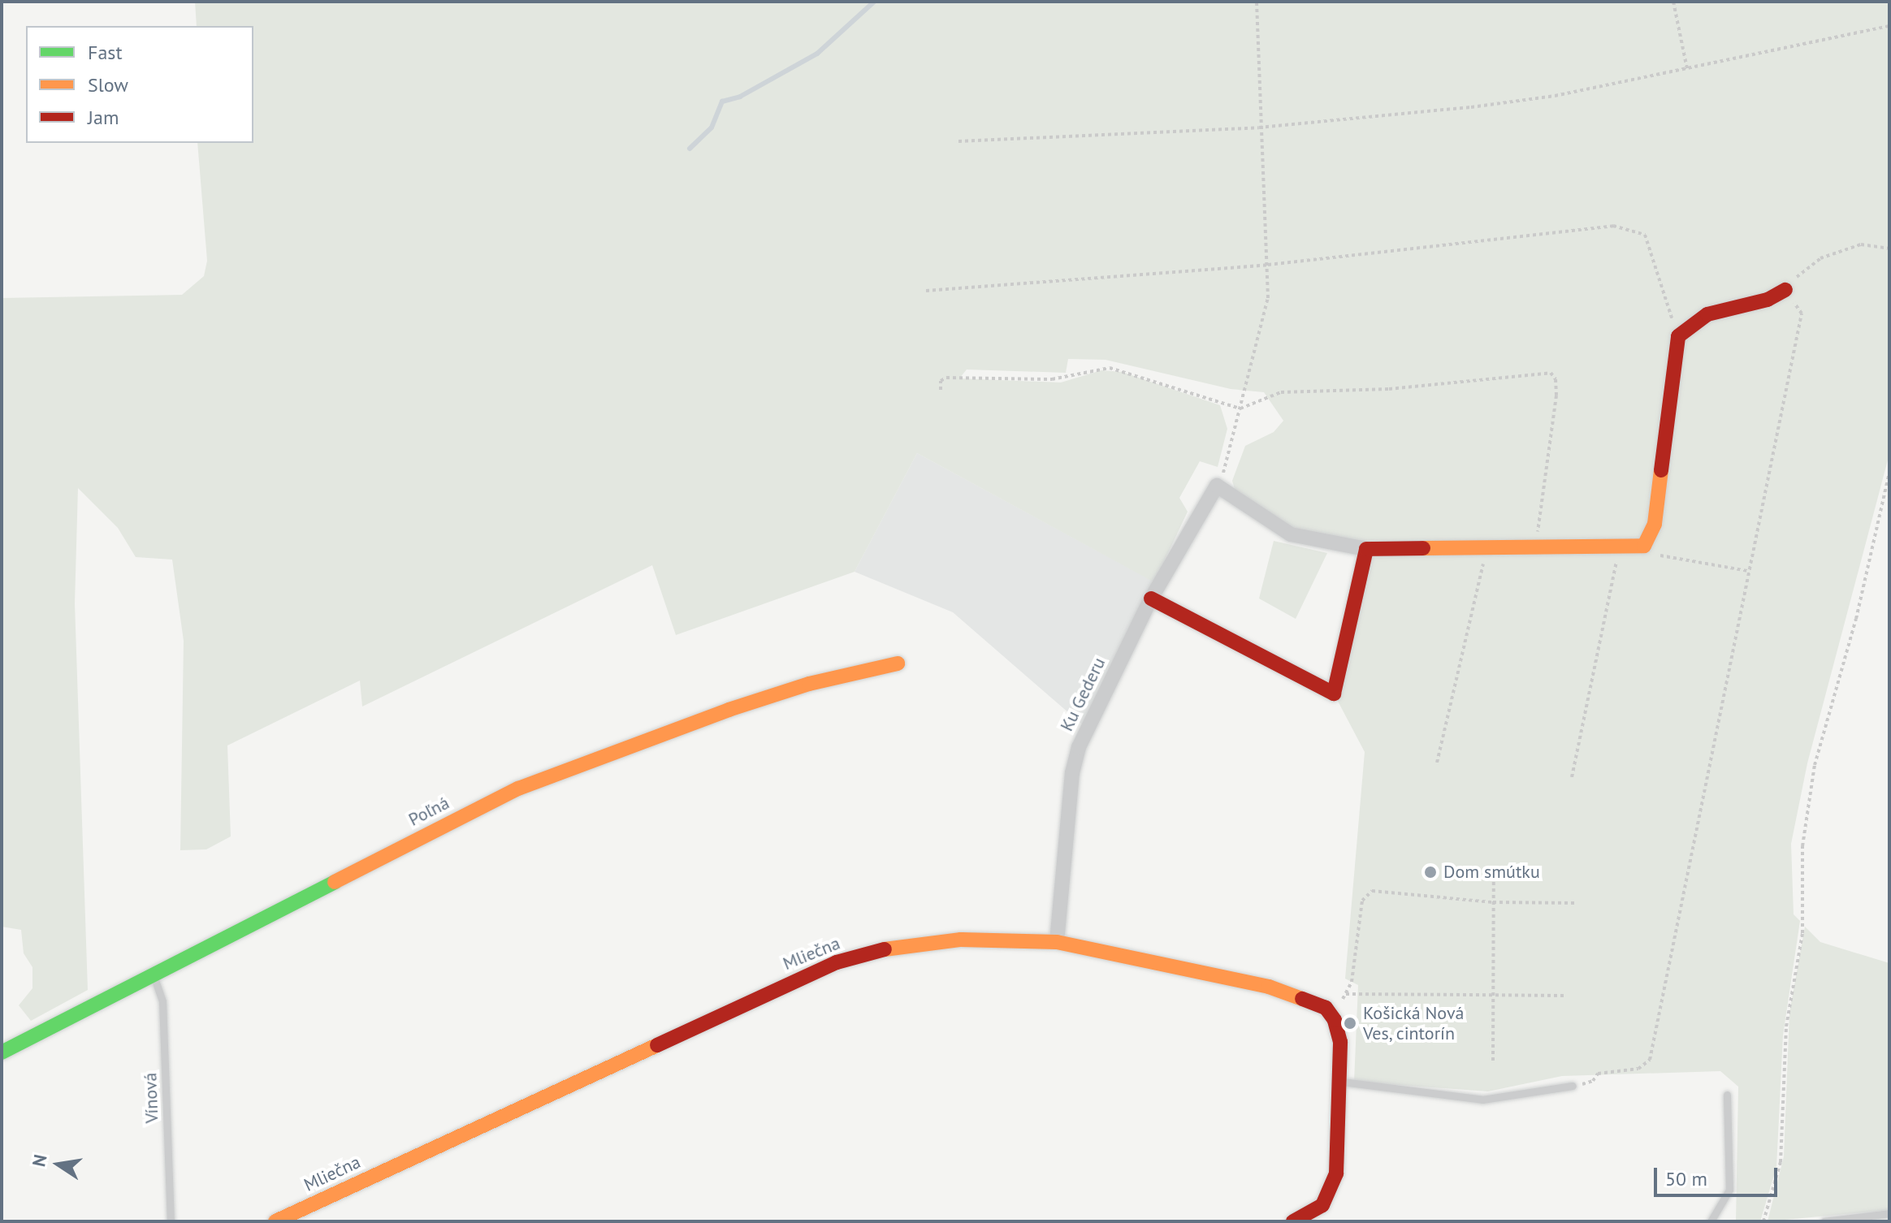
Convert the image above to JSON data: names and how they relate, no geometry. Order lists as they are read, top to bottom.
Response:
{
  "streets": {
    "street": ["Ku Gederu", "Poľná", "Mliečna"],
    "lane": ["Vínová"]
  },
  "crossings": [
    ["Ku Gederu", "Mliečna"],
    ["Poľná", "Vínová"]
  ],
  "places": ["Dom smútku", "Košická Nová Ves, cintorín"],
  "legend": ["Fast", "Slow", "Jam"],
  "scale_bar": "50 m",
  "north": "left"
}
